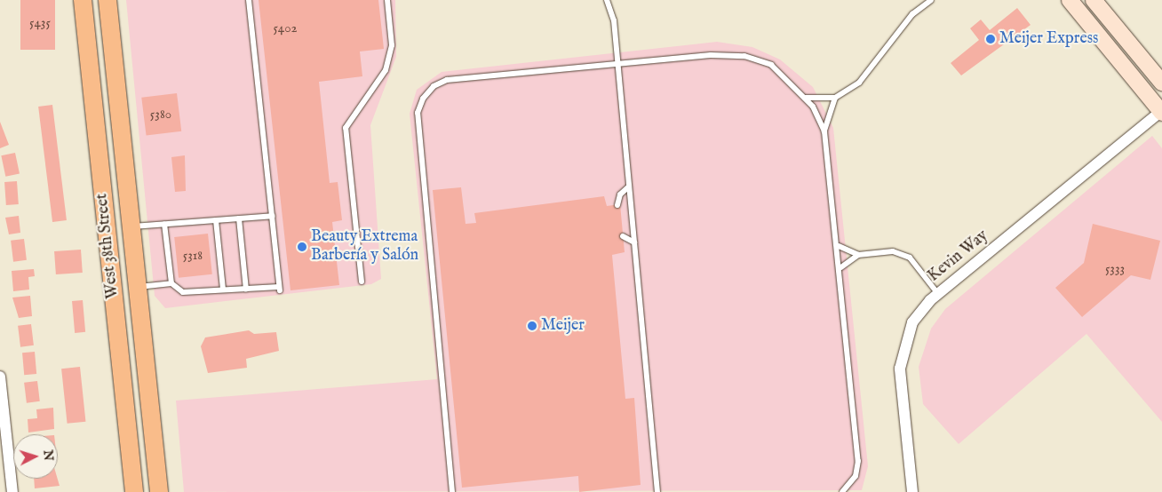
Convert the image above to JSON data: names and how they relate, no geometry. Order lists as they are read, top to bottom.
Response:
{
  "streets": {
    "main road": ["West 38th Street"],
    "street": ["Kevin Way"]
  },
  "places": ["Meijer Express", "Beauty Extrema Barbería y Salón", "Meijer"],
  "house_numbers": [
    "5435",
    "5402",
    "5380",
    "5318",
    "5333"
  ],
  "north": "right"
}
